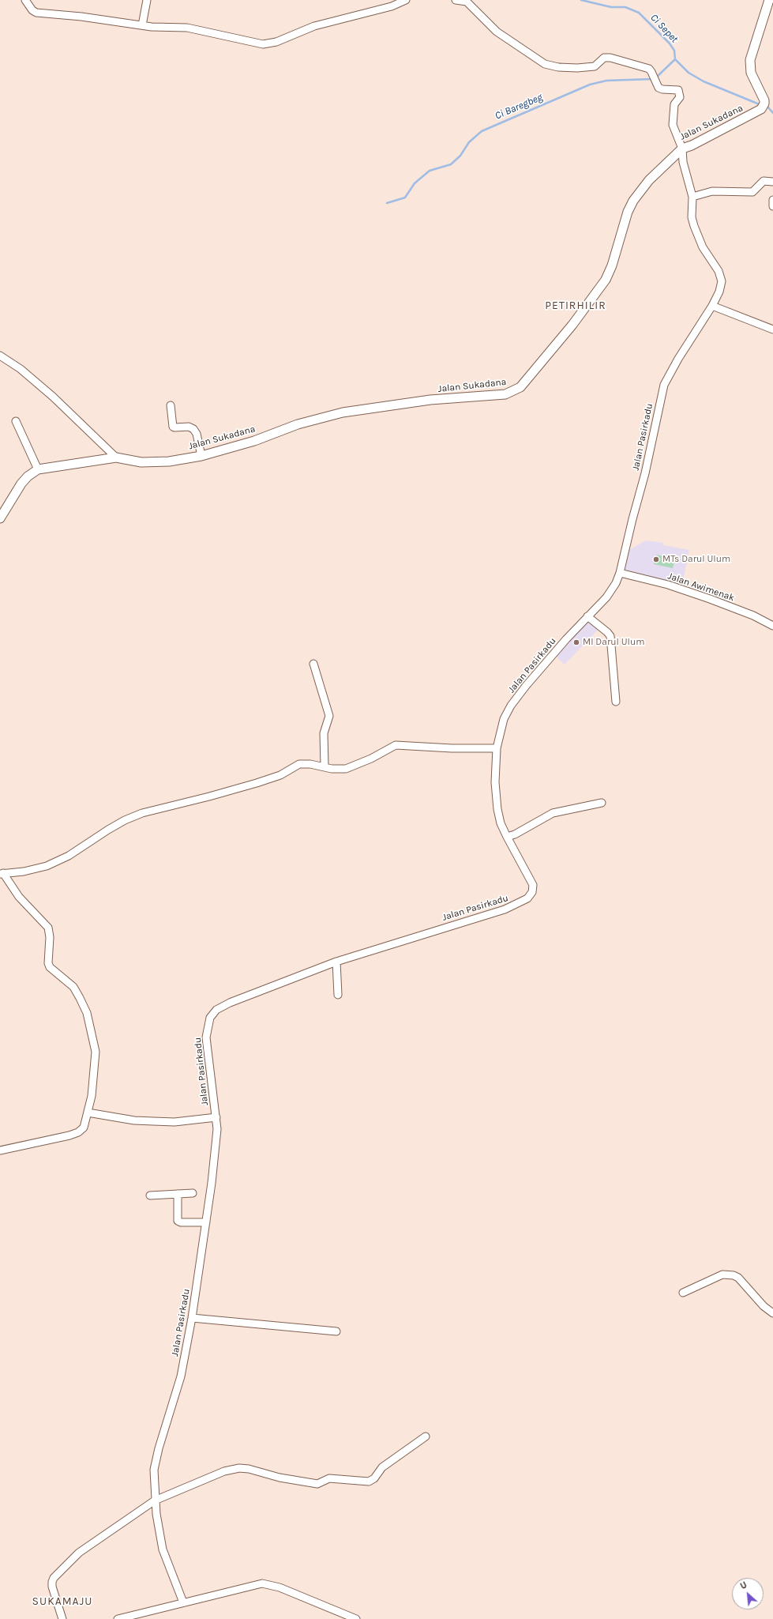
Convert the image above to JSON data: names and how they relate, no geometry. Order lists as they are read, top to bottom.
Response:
{
  "streets": {
    "main road": ["Jalan Sukadana"],
    "street": ["Jalan Pasirkadu", "Jalan Awimenak"]
  },
  "crossings": [
    ["Jalan Sukadana", "Jalan Pasirkadu"],
    ["Jalan Pasirkadu", "Jalan Awimenak"]
  ],
  "districts": ["PETIRHILIR", "SUKAMAJU"],
  "water": ["Ci Sepet", "Ci Baregbeg"],
  "places": ["MTs Darul Ulum", "MI Darul Ulum"],
  "north": "top left"
}
